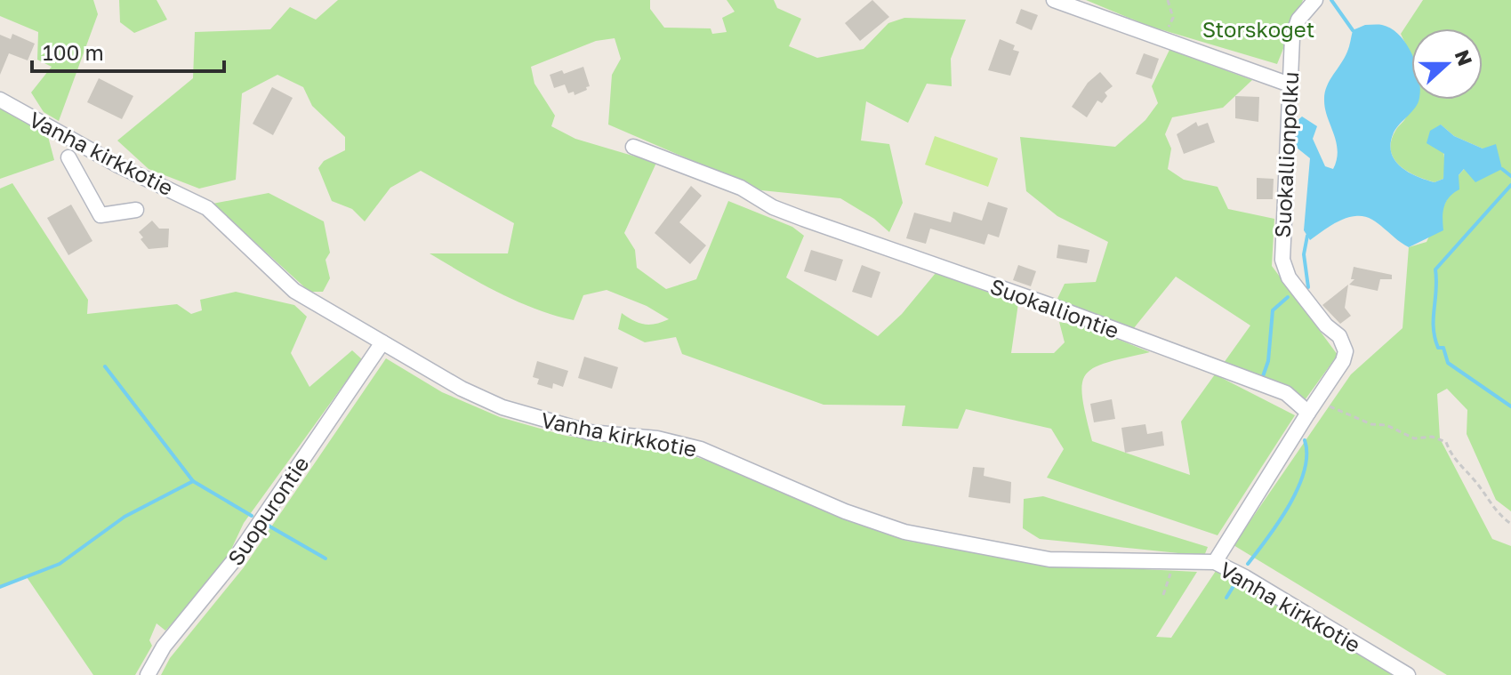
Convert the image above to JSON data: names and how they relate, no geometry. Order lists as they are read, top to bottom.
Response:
{
  "streets": {
    "street": [
      "Vanha kirkkotie",
      "Suokallionpolku",
      "Suokalliontie",
      "Suopurontie"
    ]
  },
  "crossings": [
    ["Vanha kirkkotie", "Suopurontie"],
    ["Suokallionpolku", "Suokalliontie"]
  ],
  "parks": ["Storskoget"],
  "scale_bar": "100 m",
  "north": "right"
}
